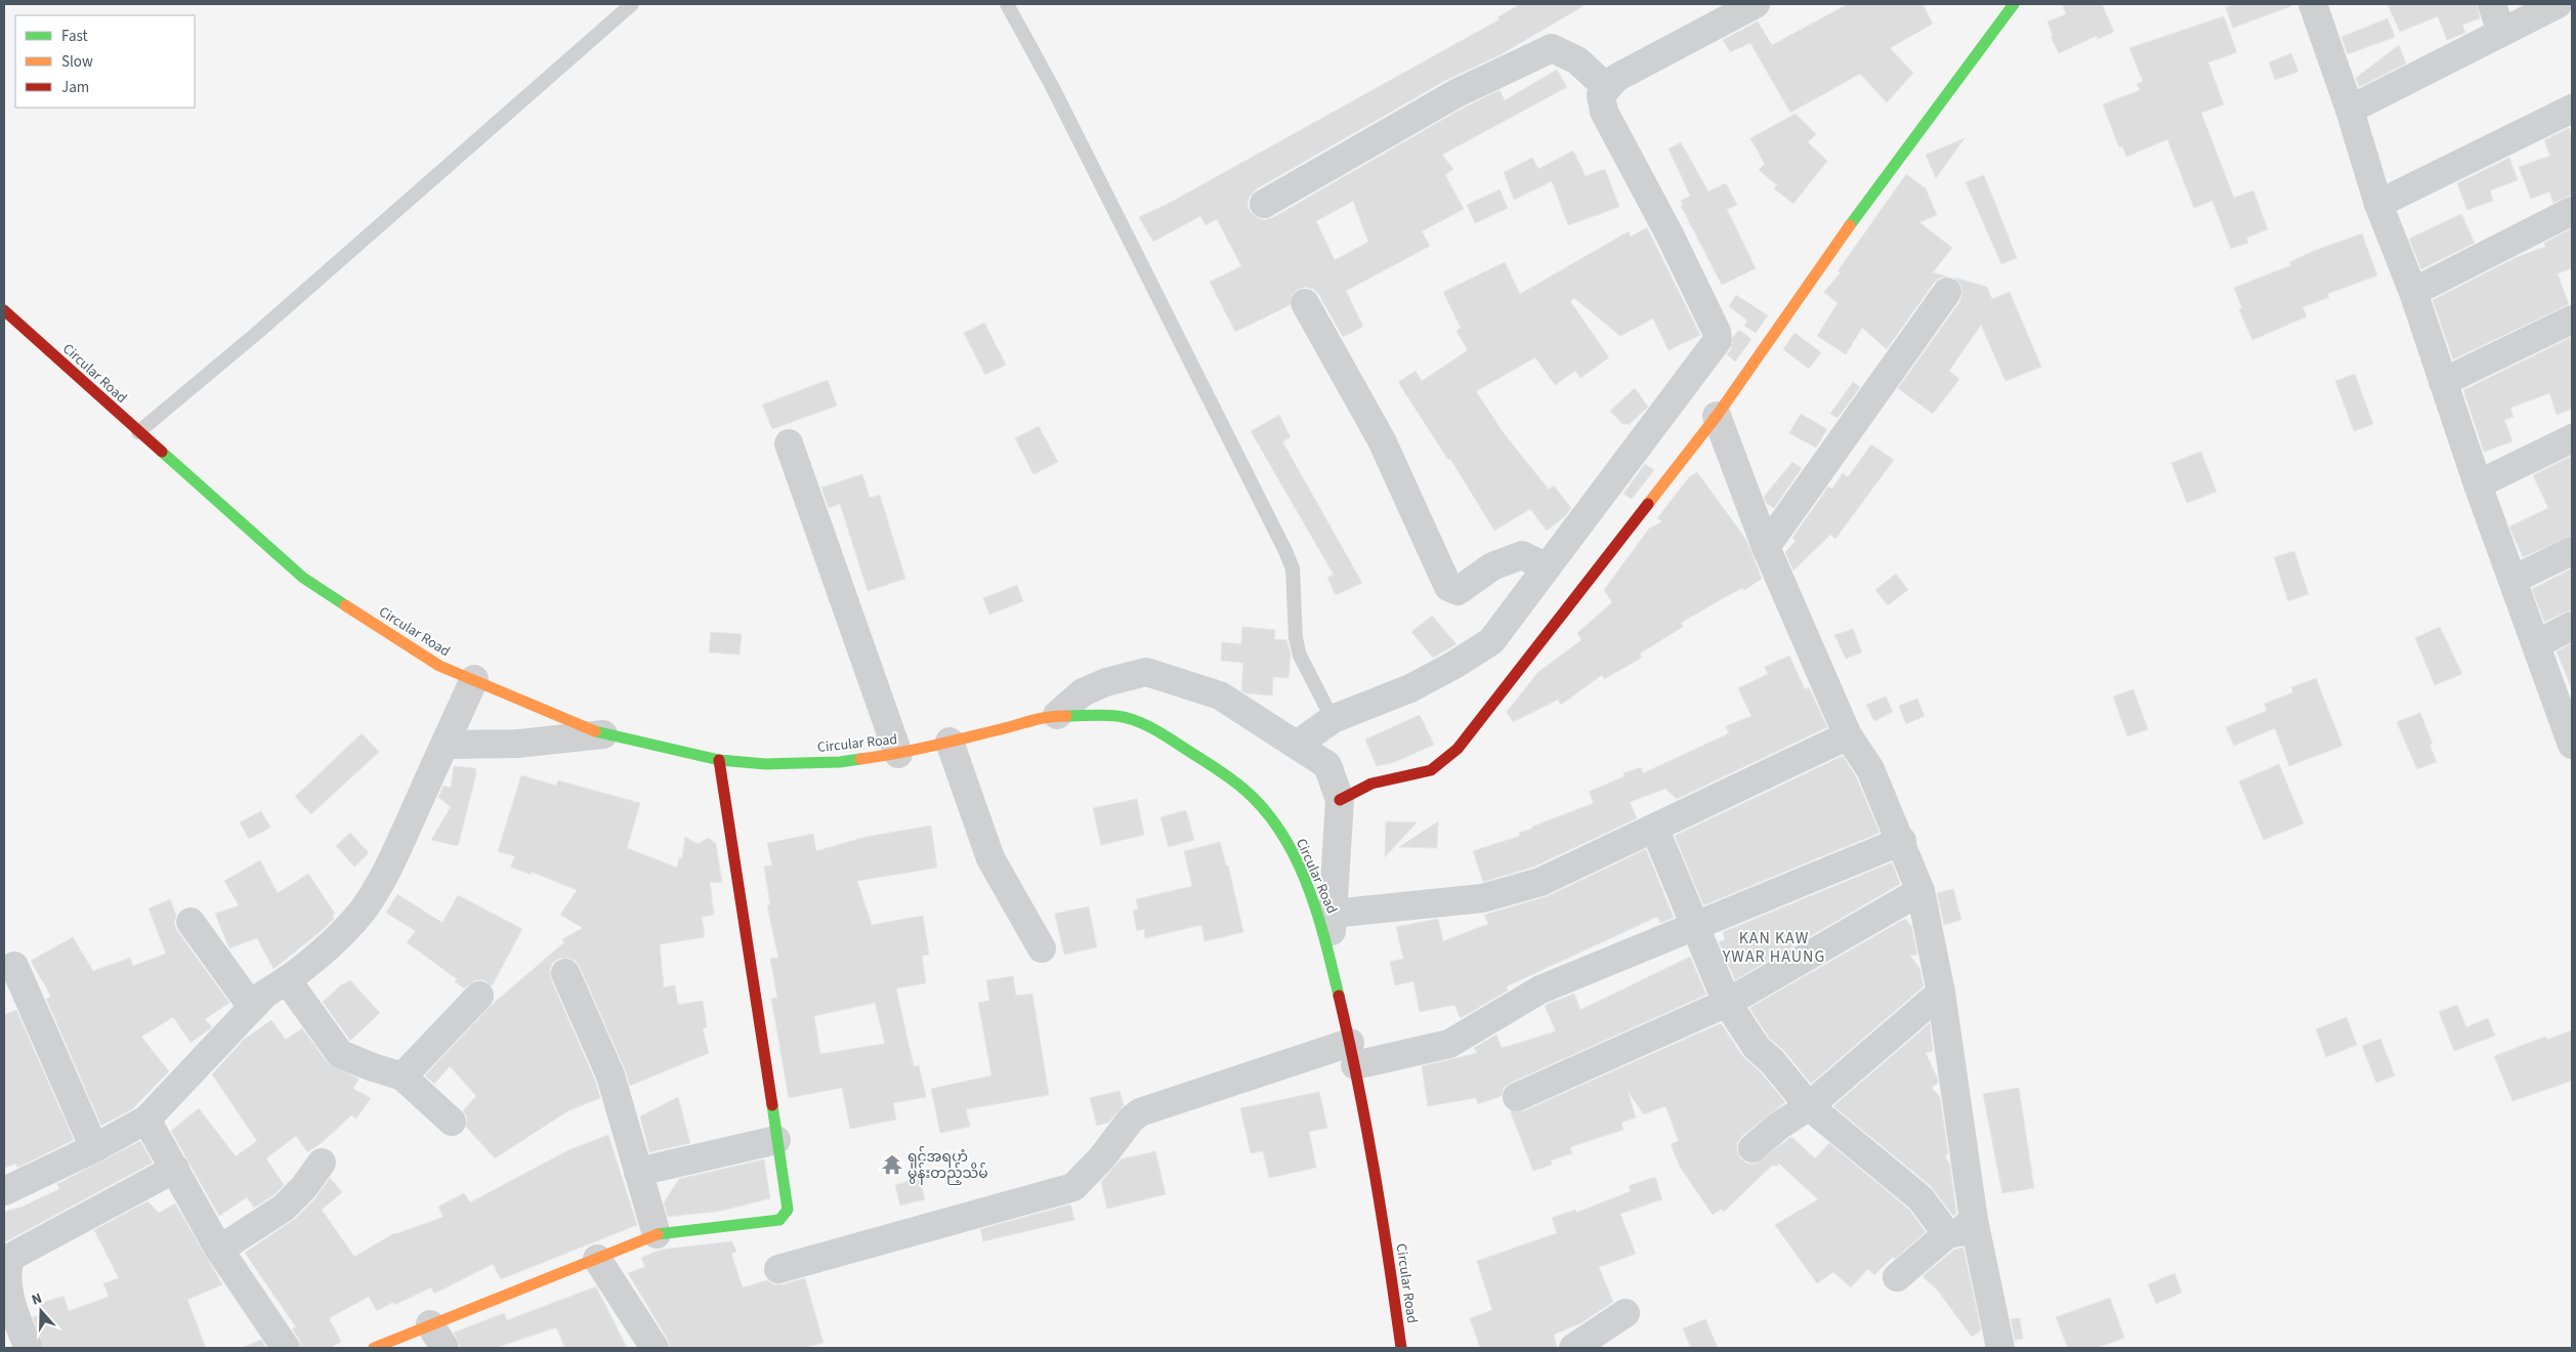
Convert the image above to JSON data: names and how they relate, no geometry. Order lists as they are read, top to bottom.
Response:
{
  "streets": {
    "main road": ["Circular Road"]
  },
  "districts": ["KAN KAW YWAR HAUNG"],
  "places": {
    "temple": ["ရှင်အရဟံ မွန်းတည့်သိမ်"]
  },
  "legend": ["Fast", "Slow", "Jam"],
  "north": "top"
}
